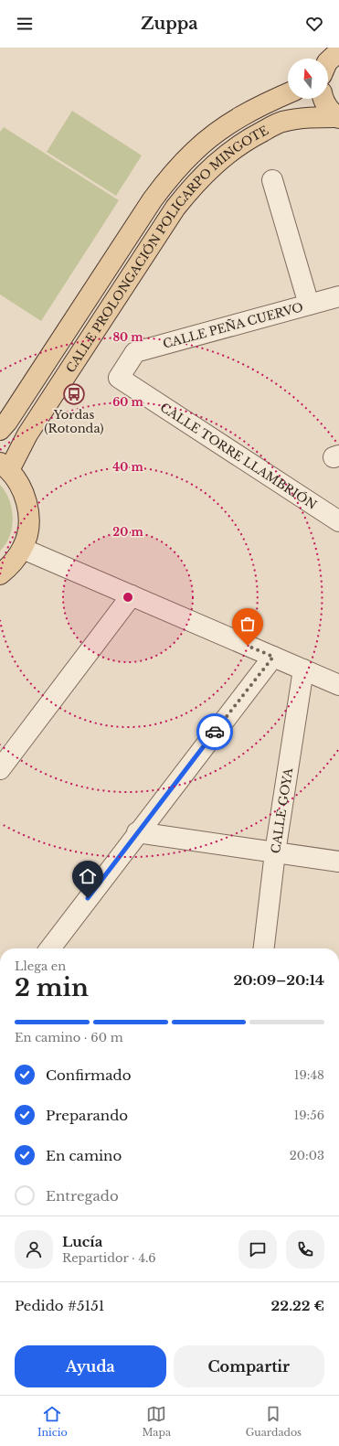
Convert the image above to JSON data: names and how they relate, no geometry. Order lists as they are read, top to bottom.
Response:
{
  "streets": {
    "main road": ["CALLE PROLONGACIÓN POLICARPO MINGOTE"],
    "street": ["CALLE PEÑA CUERVO", "CALLE TORRE LLAMBRIÓN", "CALLE GOYA"]
  },
  "crossings": [
    ["CALLE PEÑA CUERVO", "CALLE TORRE LLAMBRIÓN"]
  ],
  "places": {
    "bus stop": ["Yordas (Rotonda)"]
  },
  "north": "top",
  "page": {
    "header": "Zuppa",
    "heading": ["2 min", "Llega en", "20:09–20:14"],
    "panel": [
      "Lucía",
      "Repartidor · 4.6",
      "Pedido #5151",
      "22.22 €"
    ],
    "bar": "En camino · 60 m",
    "list": [
      ["Confirmado", "19:48"],
      ["Preparando", "19:56"],
      ["En camino", "20:03"],
      "Entregado"
    ],
    "buttons": ["Ayuda", "Compartir"],
    "tabs": ["Inicio", "Mapa", "Guardados"]
  },
  "rings": [
    "80 m",
    "60 m",
    "40 m",
    "20 m"
  ]
}
